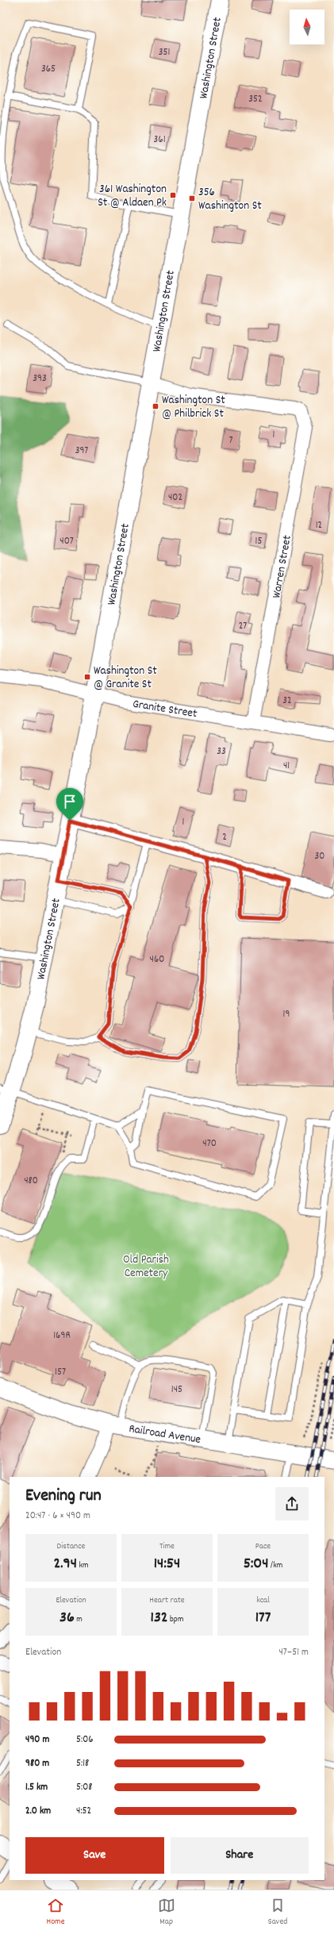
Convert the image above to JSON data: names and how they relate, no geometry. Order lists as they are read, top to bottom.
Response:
{
  "streets": {
    "main road": ["Washington Street", "Railroad Avenue"],
    "street": ["Warren Street", "Granite Street"]
  },
  "crossings": [
    ["Washington Street", "Warren Street"],
    ["Washington Street", "Granite Street"],
    ["Warren Street", "Granite Street"]
  ],
  "parks": ["Old Parish Cemetery"],
  "places": {
    "transit": [
      "361 Washington St @ Aldaen Pk",
      "356 Washington St",
      "Washington St @ Philbrick St",
      "Washington St @ Granite St"
    ]
  },
  "house_numbers": [
    "351",
    "365",
    "352",
    "361",
    "393",
    "1",
    "7",
    "397",
    "402",
    "12",
    "407",
    "15",
    "27",
    "32",
    "33",
    "41",
    "1",
    "2",
    "30",
    "460",
    "19",
    "470",
    "480",
    "169R",
    "157",
    "145"
  ],
  "north": "top",
  "page": {
    "heading": ["Evening run", "20:47 · 6 × 490 m"],
    "stats": [
      ["Distance", "2.94 km"],
      ["Time", "14:54"],
      ["Pace", "5:04 /km"],
      ["Elevation", "36 m"],
      ["Heart rate", "132 bpm"],
      ["kcal", "177"]
    ],
    "chart": ["Elevation", "47–51 m"],
    "list": [
      {
        "name": "490 m",
        "note": "5:06"
      },
      {
        "name": "980 m",
        "note": "5:18"
      },
      {
        "name": "1.5 km",
        "note": "5:08"
      },
      {
        "name": "2.0 km",
        "note": "4:52"
      }
    ],
    "buttons": ["Save", "Share"],
    "tabs": ["Home", "Map", "Saved"]
  }
}
